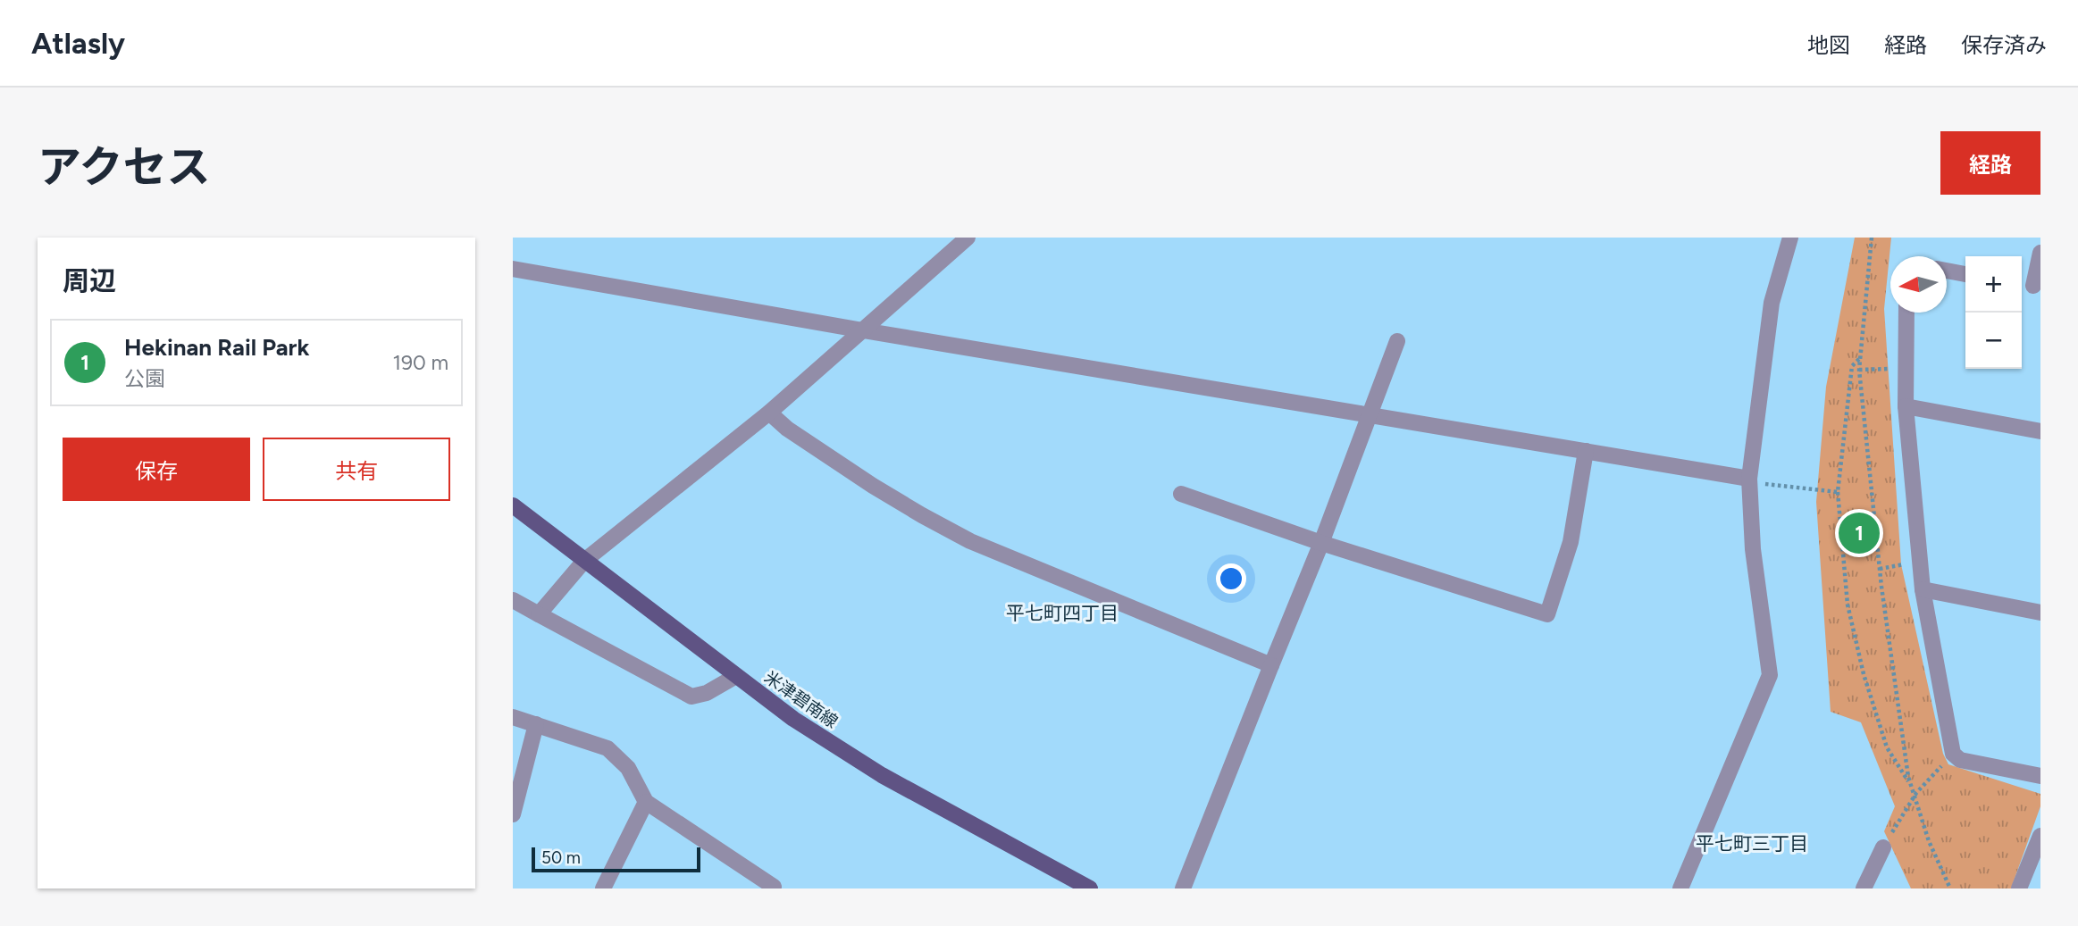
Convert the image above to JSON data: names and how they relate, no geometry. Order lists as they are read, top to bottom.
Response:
{
  "streets": {
    "main road": ["米津碧南線"]
  },
  "districts": ["平七町四丁目", "平七町三丁目"],
  "scale_bar": "50 m",
  "north": "left",
  "page": {
    "header": "Atlasly",
    "nav": ["地図", "経路", "保存済み"],
    "title": "アクセス",
    "buttons": [
      "経路",
      ["保存", "共有"]
    ],
    "heading": "周辺",
    "map_buttons": ["+", "−"],
    "list": [
      {
        "mark": "1",
        "name": "Hekinan Rail Park",
        "note": "公園",
        "value": "190 m"
      }
    ],
    "pins": "1",
    "scale": "50 m"
  }
}
